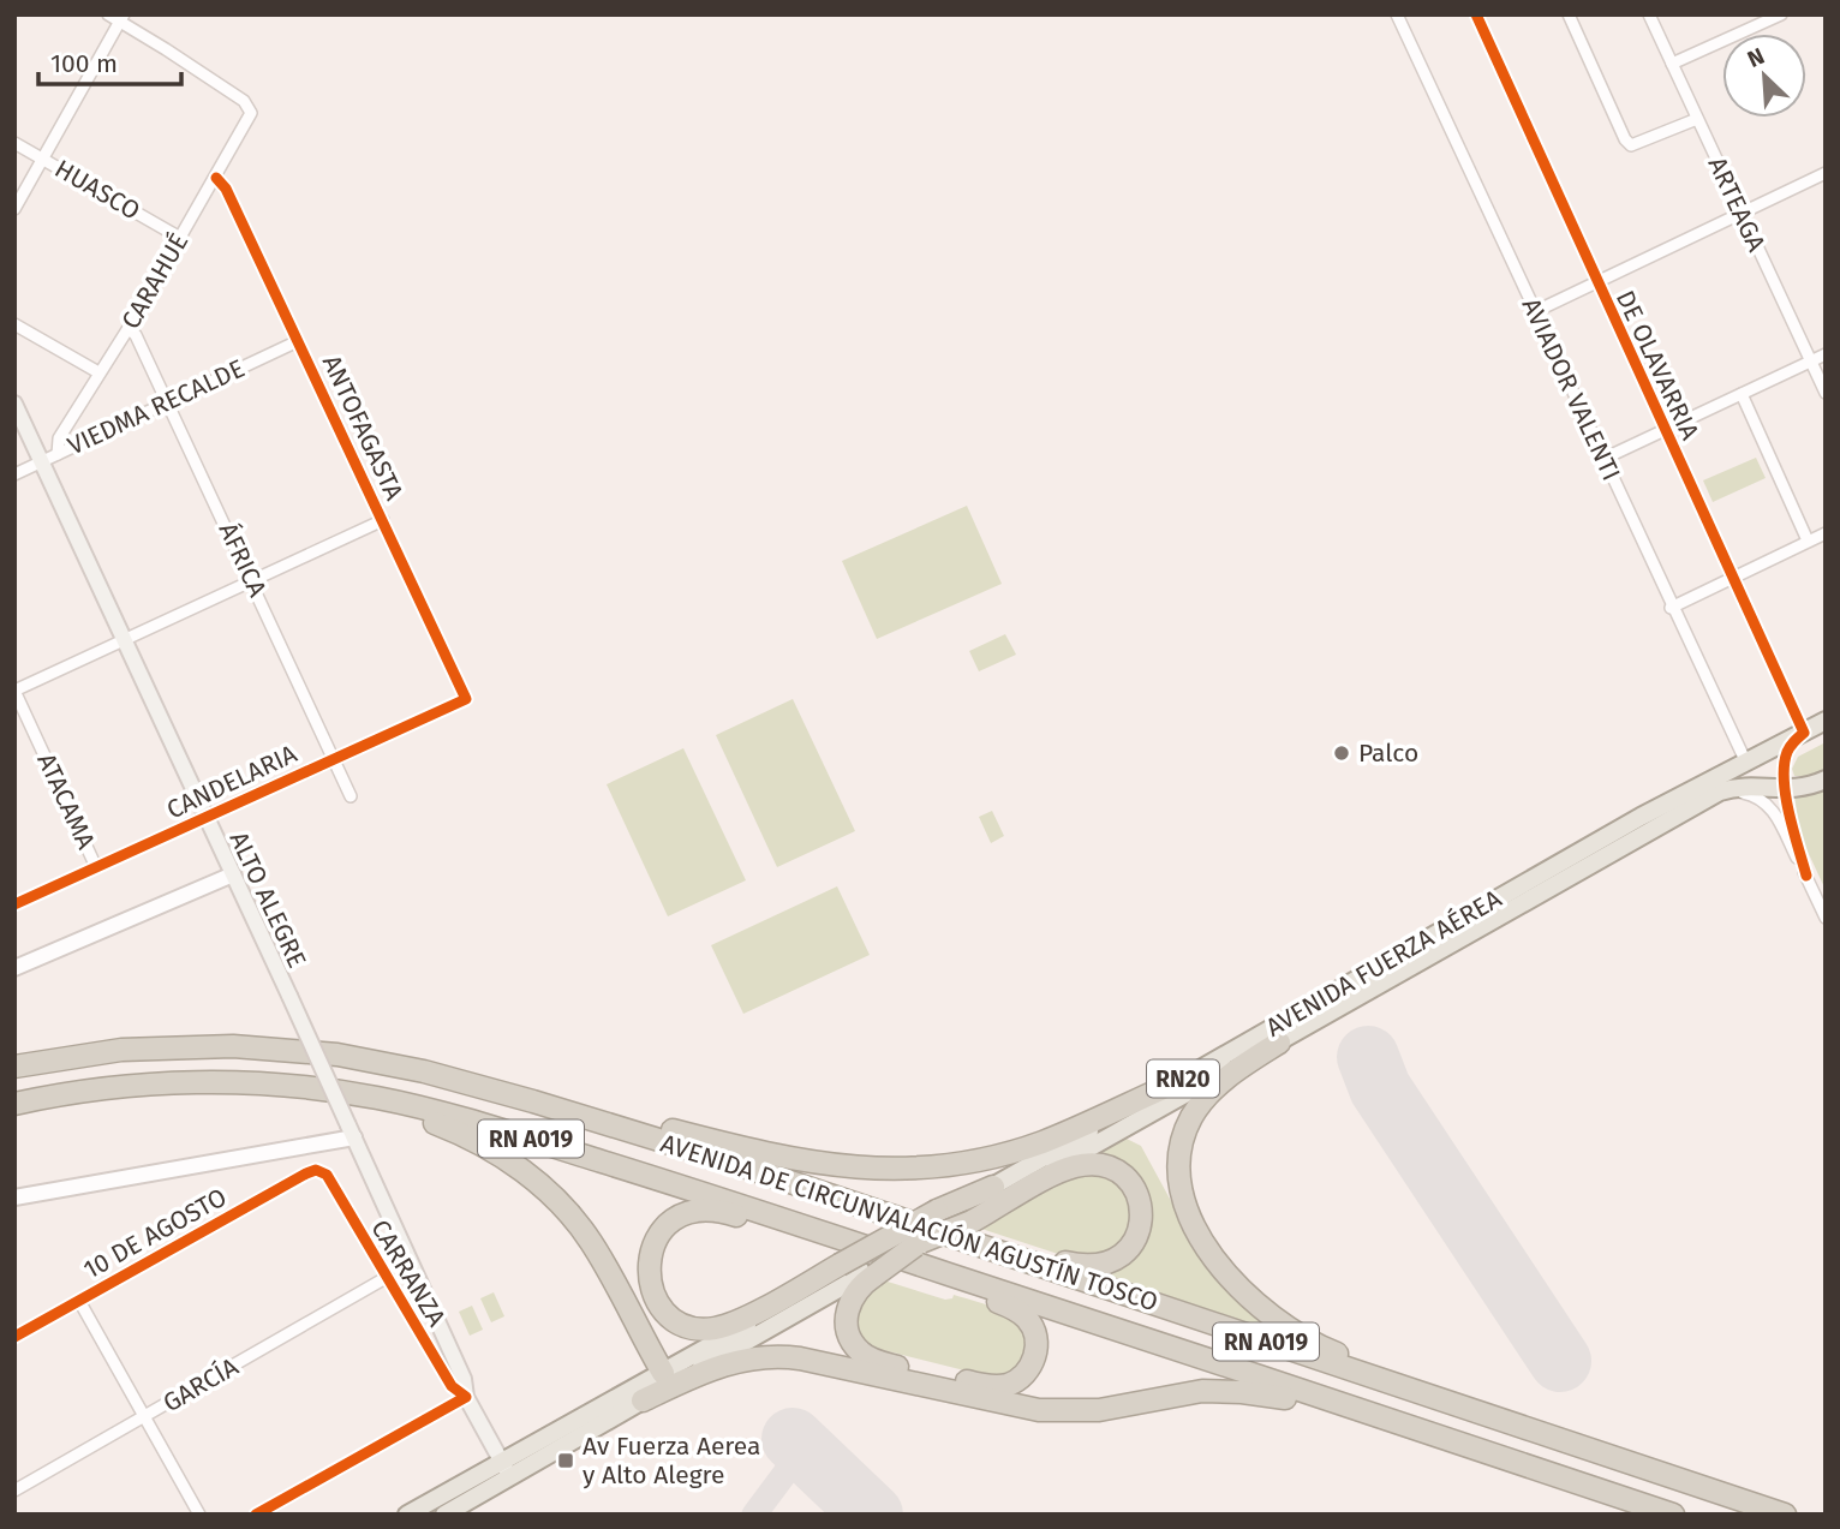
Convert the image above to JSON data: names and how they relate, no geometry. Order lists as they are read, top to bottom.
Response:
{
  "streets": {
    "highway": ["RN A019", "AVENIDA DE CIRCUNVALACIÓN AGUSTÍN TOSCO"],
    "main road": ["ALTO ALEGRE", "AVENIDA FUERZA AÉREA", "RN20"],
    "street": [
      "HUASCO",
      "ARTEAGA",
      "CARAHUÉ",
      "DE OLAVARRIA",
      "AVIADOR VALENTI",
      "VIEDMA RECALDE",
      "ANTOFAGASTA",
      "ÁFRICA",
      "CANDELARIA",
      "ATACAMA",
      "10 DE AGOSTO",
      "CARRANZA",
      "GARCÍA"
    ]
  },
  "crossings": [
    ["HUASCO", "CARAHUÉ"],
    ["CARAHUÉ", "VIEDMA RECALDE"],
    ["CARAHUÉ", "ANTOFAGASTA"],
    ["CARAHUÉ", "ÁFRICA"],
    ["DE OLAVARRIA", "AVENIDA FUERZA AÉREA"],
    ["AVIADOR VALENTI", "AVENIDA FUERZA AÉREA"],
    ["VIEDMA RECALDE", "ANTOFAGASTA"],
    ["VIEDMA RECALDE", "ÁFRICA"],
    ["VIEDMA RECALDE", "ALTO ALEGRE"],
    ["ANTOFAGASTA", "CANDELARIA"],
    ["ÁFRICA", "CANDELARIA"],
    ["CANDELARIA", "ATACAMA"],
    ["CANDELARIA", "ALTO ALEGRE"],
    ["ALTO ALEGRE", "CARRANZA"],
    ["10 DE AGOSTO", "CARRANZA"],
    ["CARRANZA", "GARCÍA"]
  ],
  "places": {
    "other": ["Palco"],
    "transit": ["Av Fuerza Aerea y Alto Alegre"]
  },
  "scale_bar": "100 m",
  "north": "top left"
}
